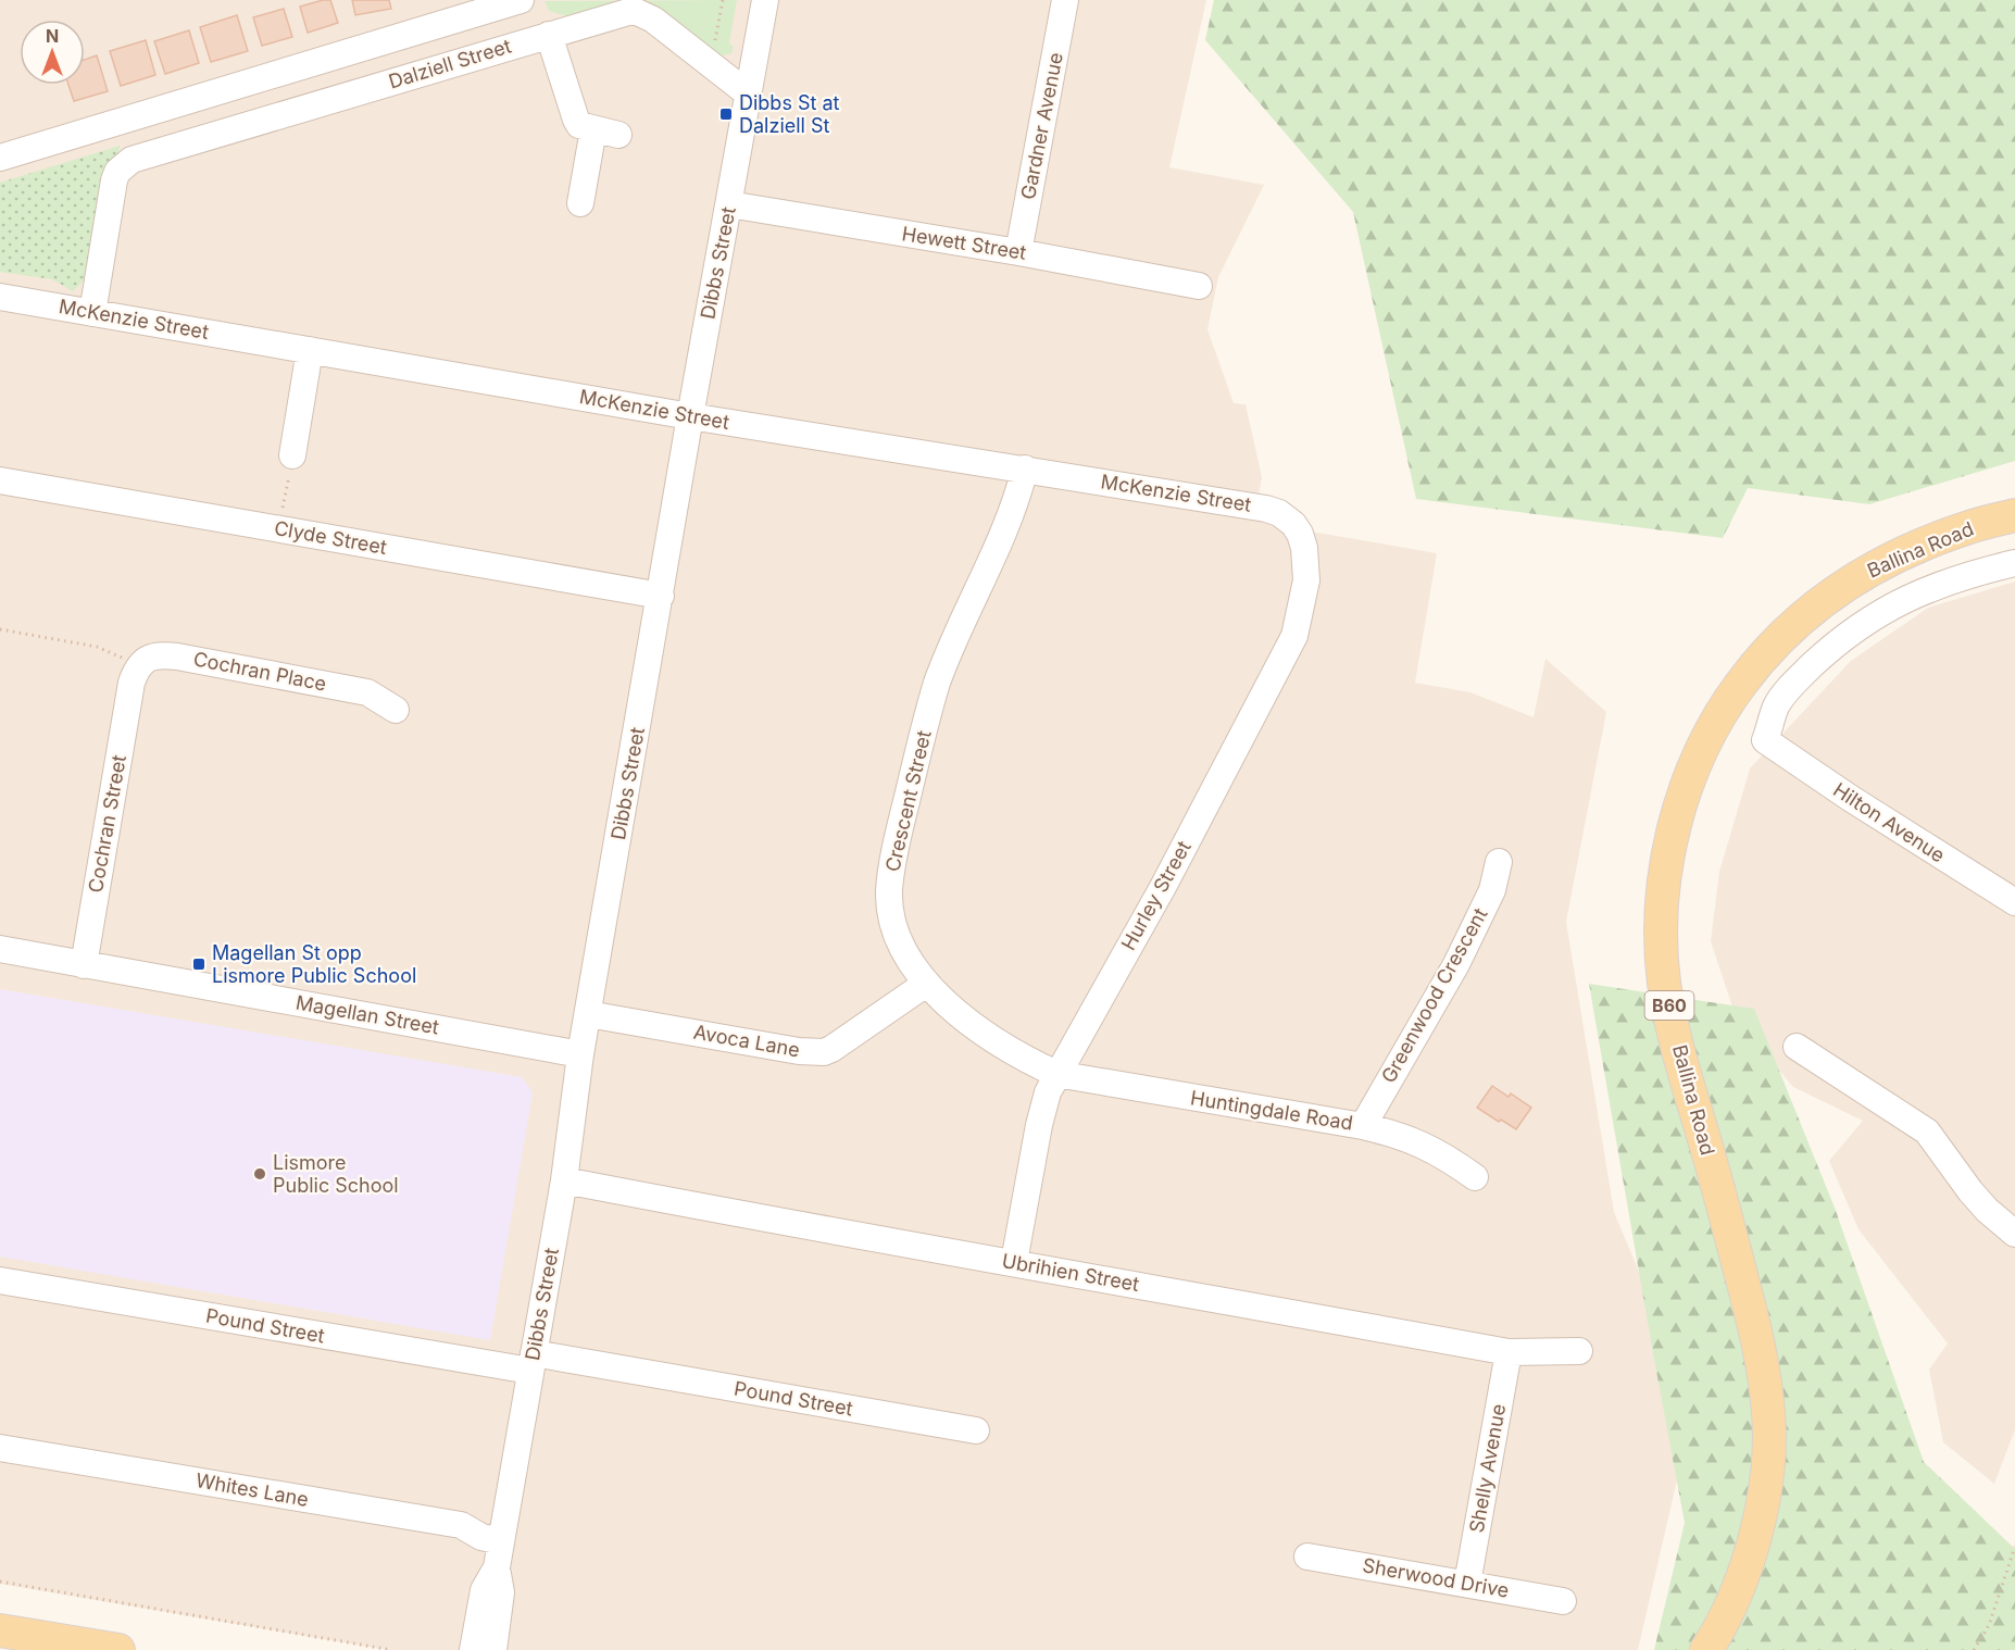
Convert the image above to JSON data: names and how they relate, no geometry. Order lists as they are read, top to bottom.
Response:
{
  "streets": {
    "main road": ["Ballina Road", "B60"],
    "street": [
      "Dalziell Street",
      "Gardner Avenue",
      "Hewett Street",
      "Dibbs Street",
      "McKenzie Street",
      "Clyde Street",
      "Cochran Place",
      "Crescent Street",
      "Hilton Avenue",
      "Cochran Street",
      "Hurley Street",
      "Greenwood Crescent",
      "Magellan Street",
      "Avoca Lane",
      "Huntingdale Road",
      "Ubrihien Street",
      "Pound Street",
      "Shelly Avenue",
      "Whites Lane",
      "Sherwood Drive"
    ]
  },
  "crossings": [
    ["Dalziell Street", "Dibbs Street"],
    ["Gardner Avenue", "Hewett Street"],
    ["Hewett Street", "Dibbs Street"],
    ["Dibbs Street", "McKenzie Street"],
    ["Dibbs Street", "Clyde Street"],
    ["Dibbs Street", "Magellan Street"],
    ["Dibbs Street", "Avoca Lane"],
    ["Dibbs Street", "Ubrihien Street"],
    ["Dibbs Street", "Pound Street"],
    ["Dibbs Street", "Whites Lane"],
    ["McKenzie Street", "Crescent Street"],
    ["McKenzie Street", "Hurley Street"],
    ["Cochran Place", "Cochran Street"],
    ["Crescent Street", "Hurley Street"],
    ["Crescent Street", "Avoca Lane"],
    ["Crescent Street", "Huntingdale Road"],
    ["Cochran Street", "Magellan Street"],
    ["Hurley Street", "Huntingdale Road"],
    ["Hurley Street", "Ubrihien Street"],
    ["Greenwood Crescent", "Huntingdale Road"],
    ["Ubrihien Street", "Shelly Avenue"],
    ["Shelly Avenue", "Sherwood Drive"]
  ],
  "places": {
    "transit": ["Dibbs St at Dalziell St", "Magellan St opp Lismore Public School"],
    "other": ["Lismore Public School"]
  },
  "north": "top"
}
